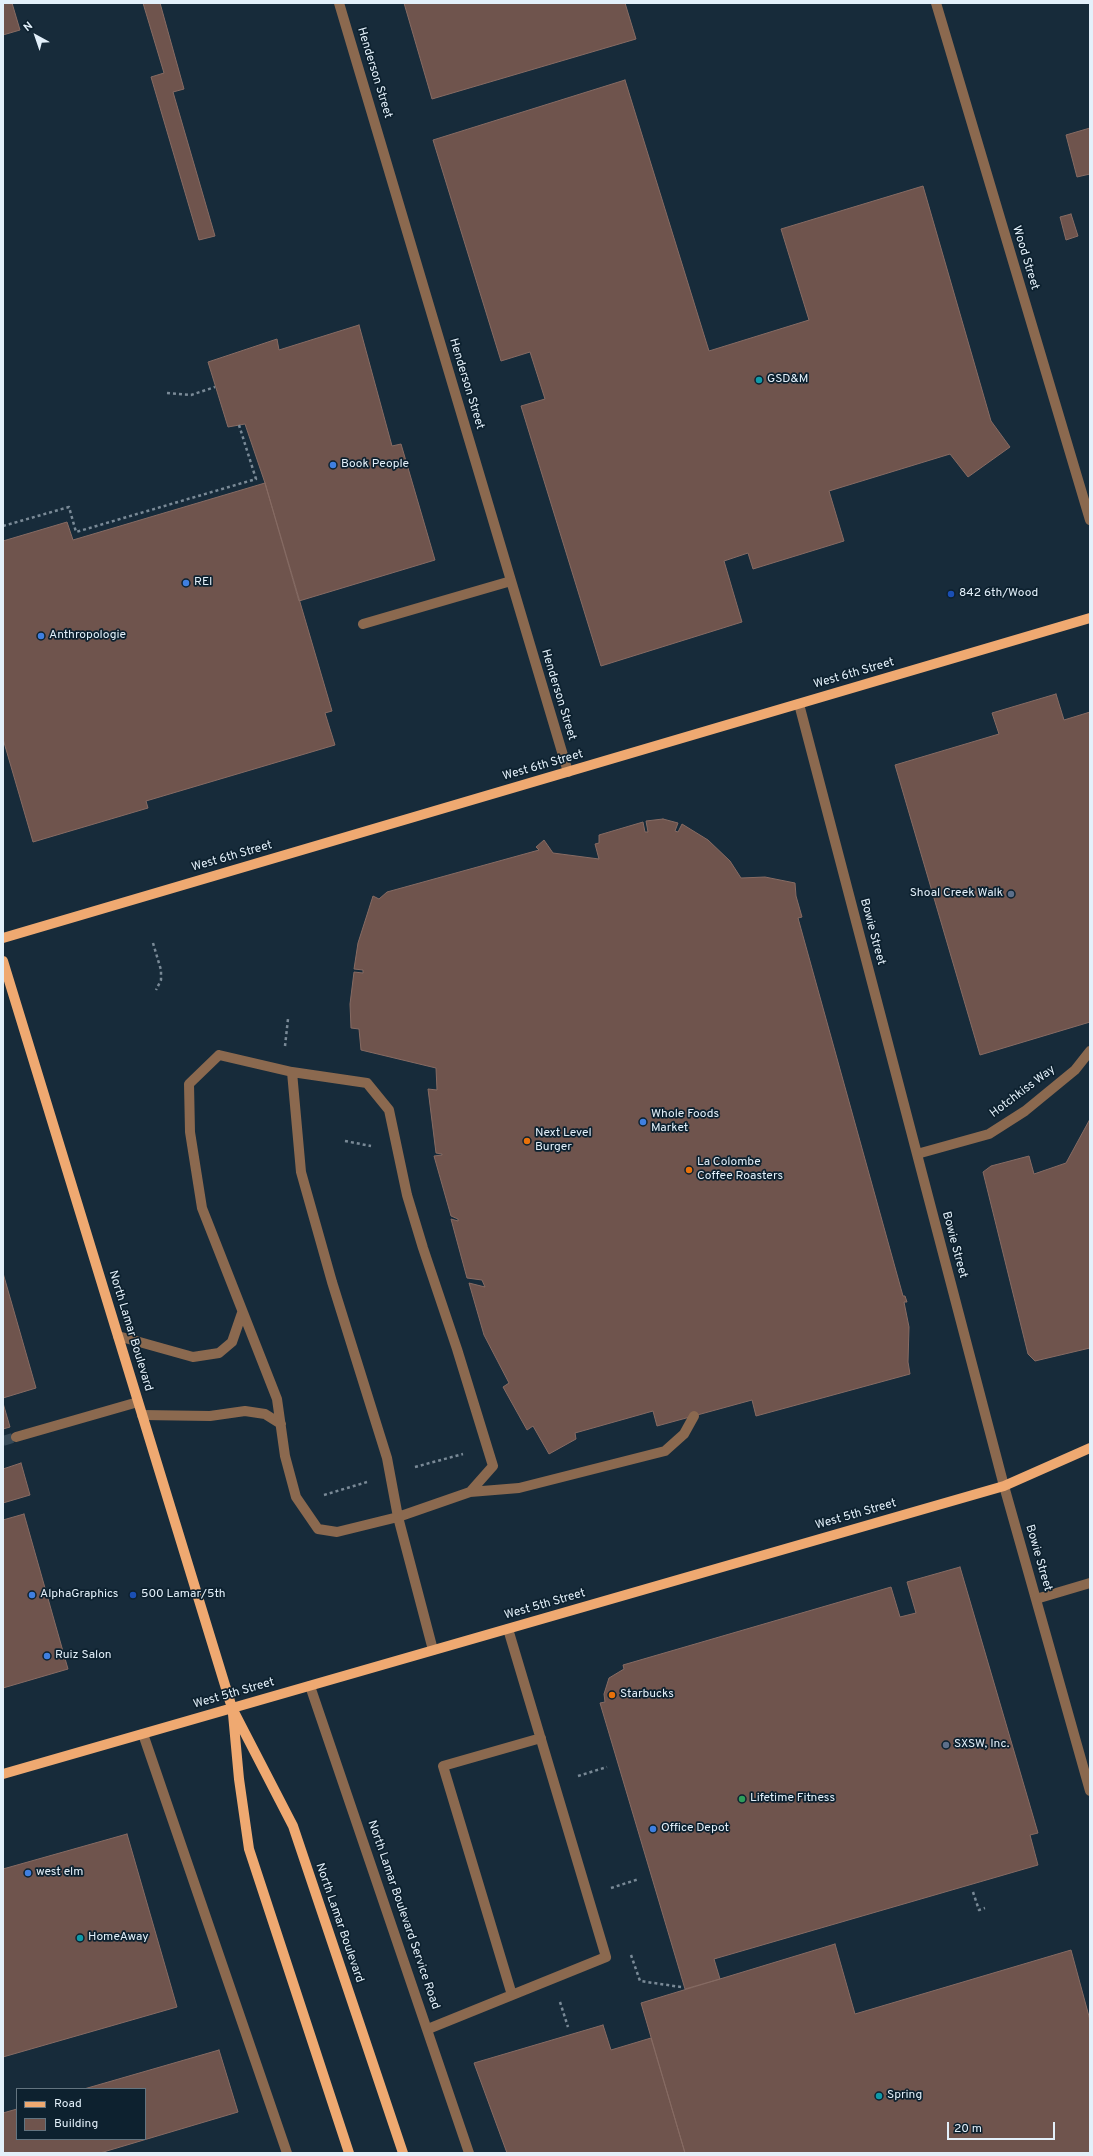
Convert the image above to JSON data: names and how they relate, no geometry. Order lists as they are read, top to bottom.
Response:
{
  "streets": {
    "main road": ["West 6th Street", "North Lamar Boulevard", "West 5th Street"],
    "street": [
      "Henderson Street",
      "Wood Street",
      "Bowie Street",
      "Hotchkiss Way",
      "North Lamar Boulevard Service Road"
    ]
  },
  "crossings": [
    ["Henderson Street", "West 6th Street"],
    ["West 6th Street", "Bowie Street"],
    ["Bowie Street", "Hotchkiss Way"],
    ["Bowie Street", "West 5th Street"],
    ["North Lamar Boulevard", "West 5th Street"],
    ["West 5th Street", "North Lamar Boulevard Service Road"]
  ],
  "places": [
    "GSD&M",
    "Book People",
    "REI",
    "842 6th/Wood",
    "Anthropologie",
    "Shoal Creek Walk",
    "Whole Foods Market",
    "Next Level Burger",
    "La Colombe Coffee Roasters",
    "AlphaGraphics",
    "500 Lamar/5th",
    "Ruiz Salon",
    "Starbucks",
    "SXSW, Inc.",
    "Lifetime Fitness",
    "Office Depot",
    "west elm",
    "HomeAway",
    "Spring"
  ],
  "legend": ["Road", "Building"],
  "scale_bar": "20 m",
  "north": "top left"
}
